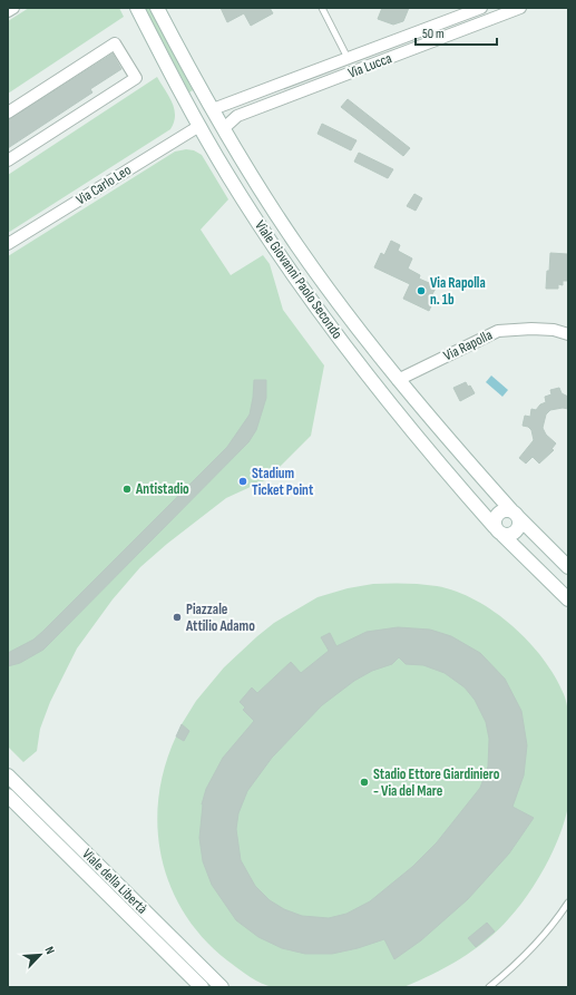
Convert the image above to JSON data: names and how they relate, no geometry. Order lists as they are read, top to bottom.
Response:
{
  "streets": {
    "main road": ["Viale Giovanni Paolo Secondo", "Viale della Libertà"],
    "street": ["Via Lucca", "Via Carlo Leo", "Via Rapolla"]
  },
  "crossings": [
    ["Via Lucca", "Viale Giovanni Paolo Secondo"],
    ["Via Carlo Leo", "Viale Giovanni Paolo Secondo"],
    ["Viale Giovanni Paolo Secondo", "Via Rapolla"]
  ],
  "places": [
    "Via Rapolla n. 1b",
    "Stadium Ticket Point",
    "Antistadio",
    "Piazzale Attilio Adamo",
    "Stadio Ettore Giardiniero - Via del Mare"
  ],
  "scale_bar": "50 m",
  "north": "top right"
}
